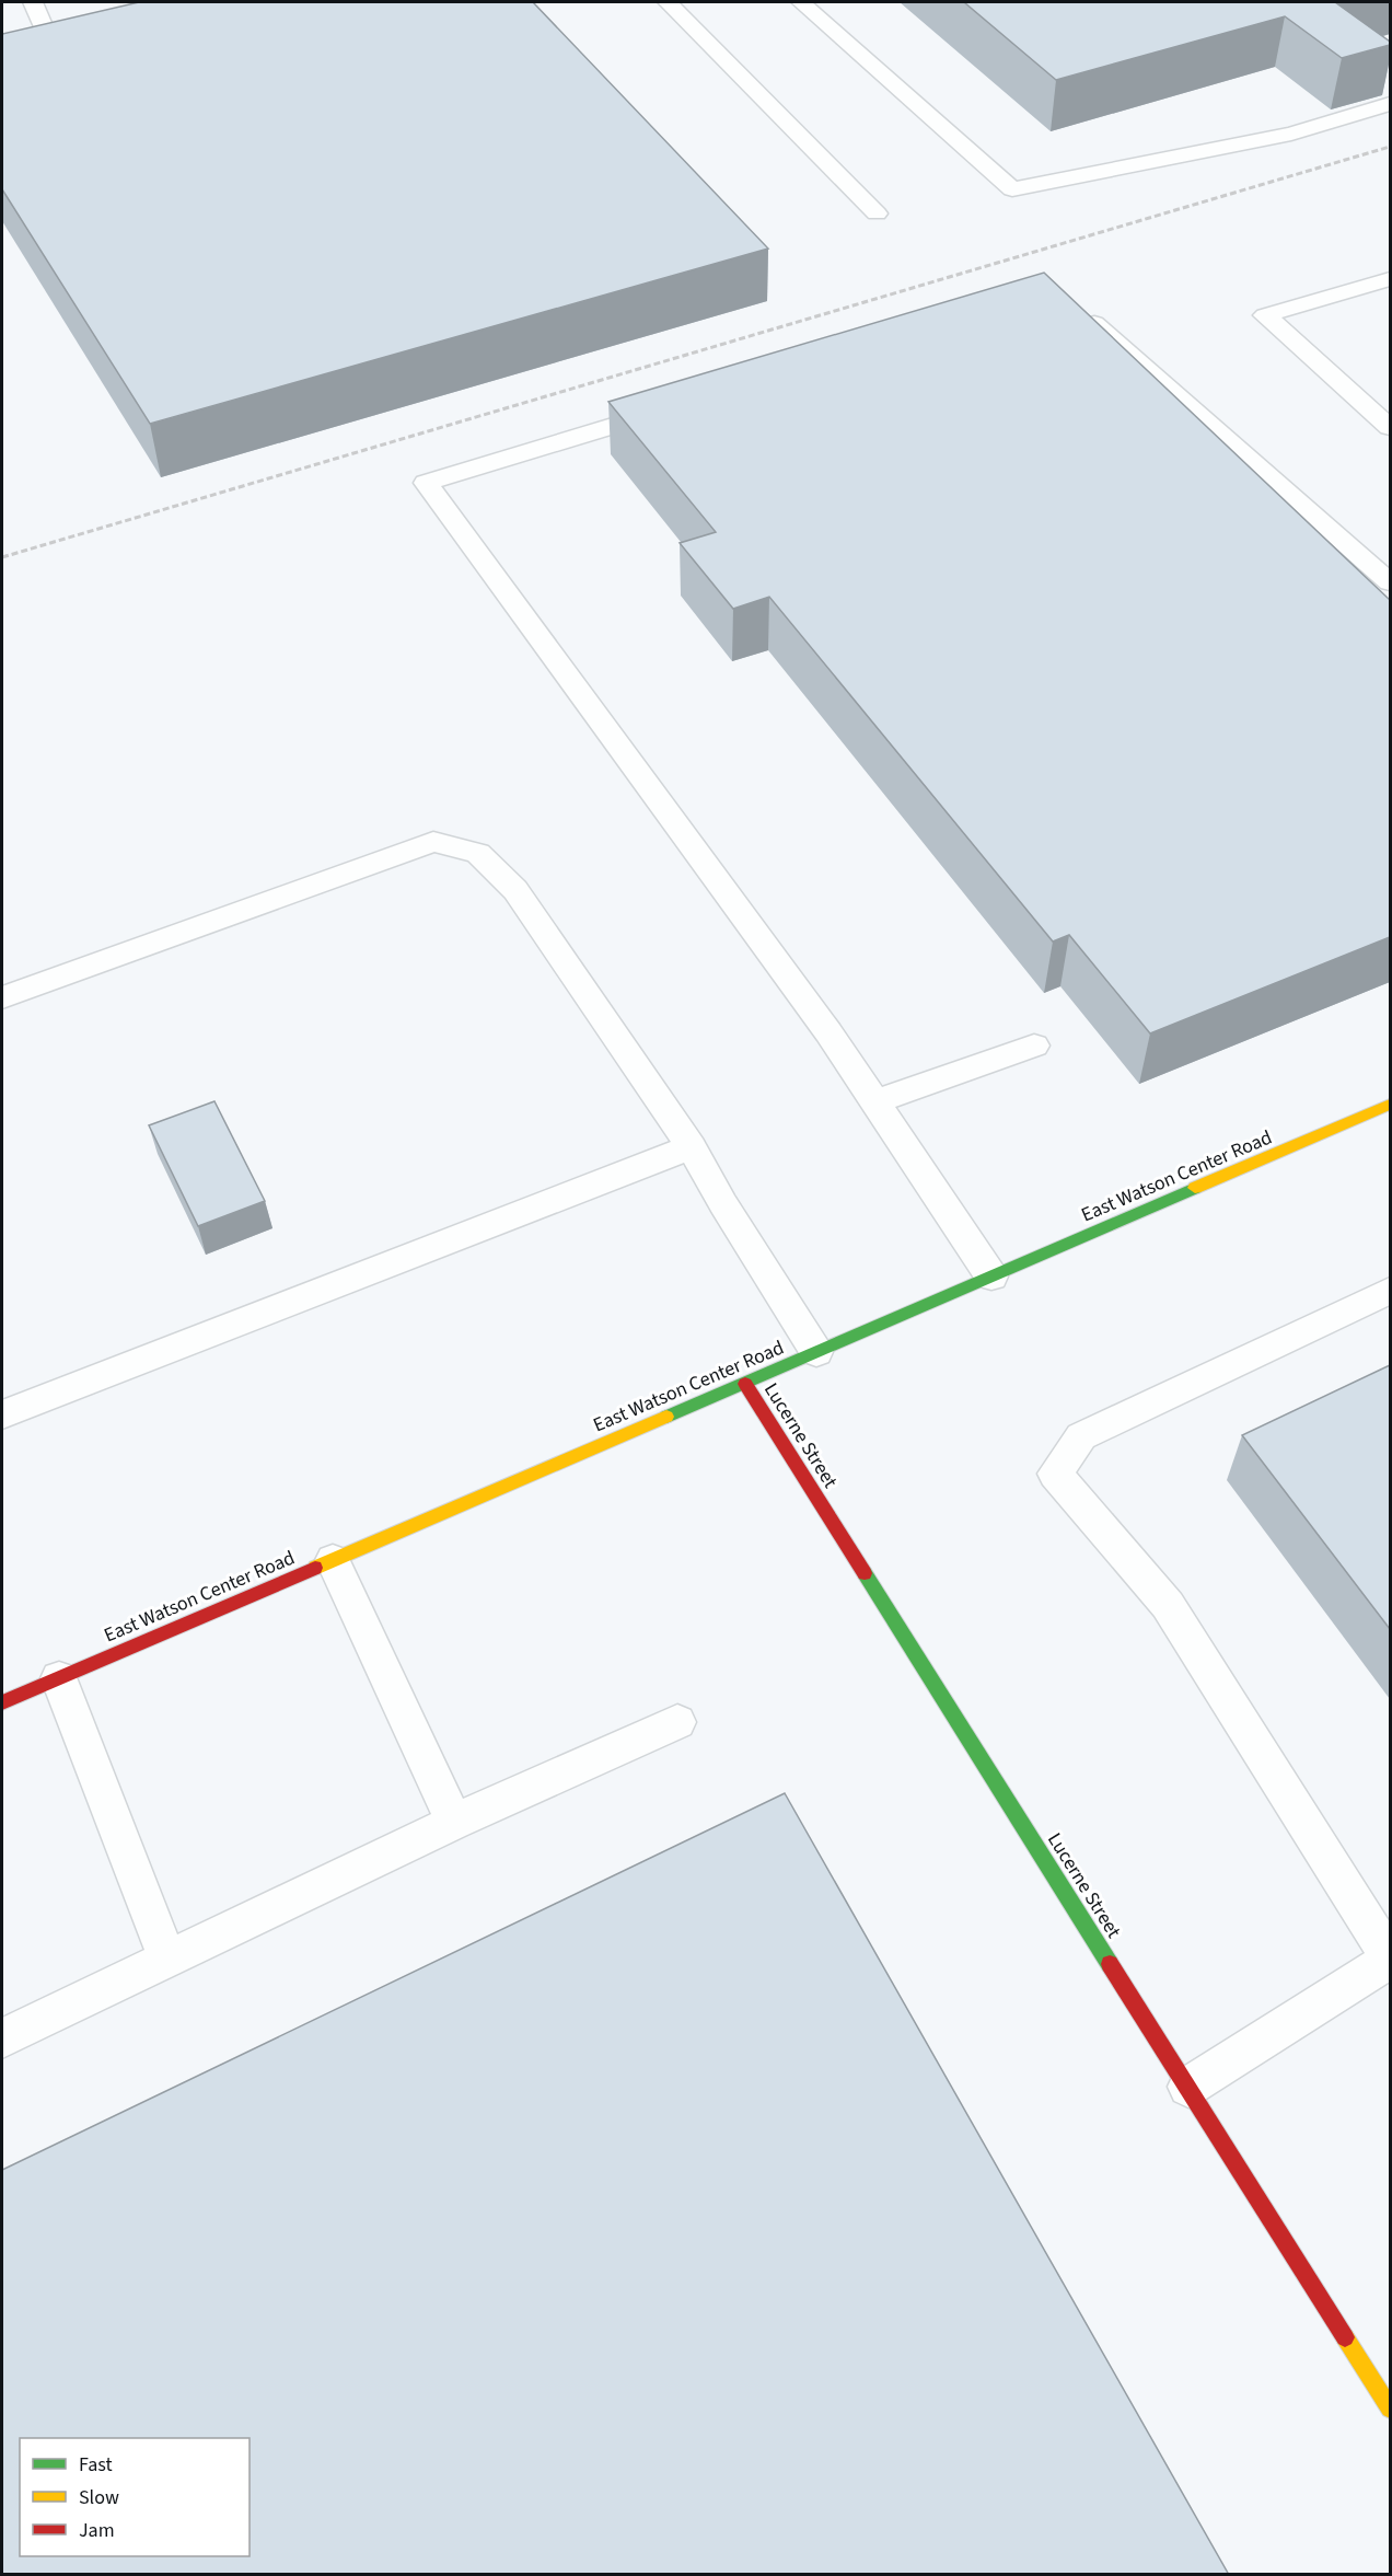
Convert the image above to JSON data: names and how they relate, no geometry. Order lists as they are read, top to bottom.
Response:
{
  "streets": {
    "street": ["East Watson Center Road", "Lucerne Street"]
  },
  "crossings": [
    ["East Watson Center Road", "Lucerne Street"]
  ],
  "legend": ["Fast", "Slow", "Jam"]
}
